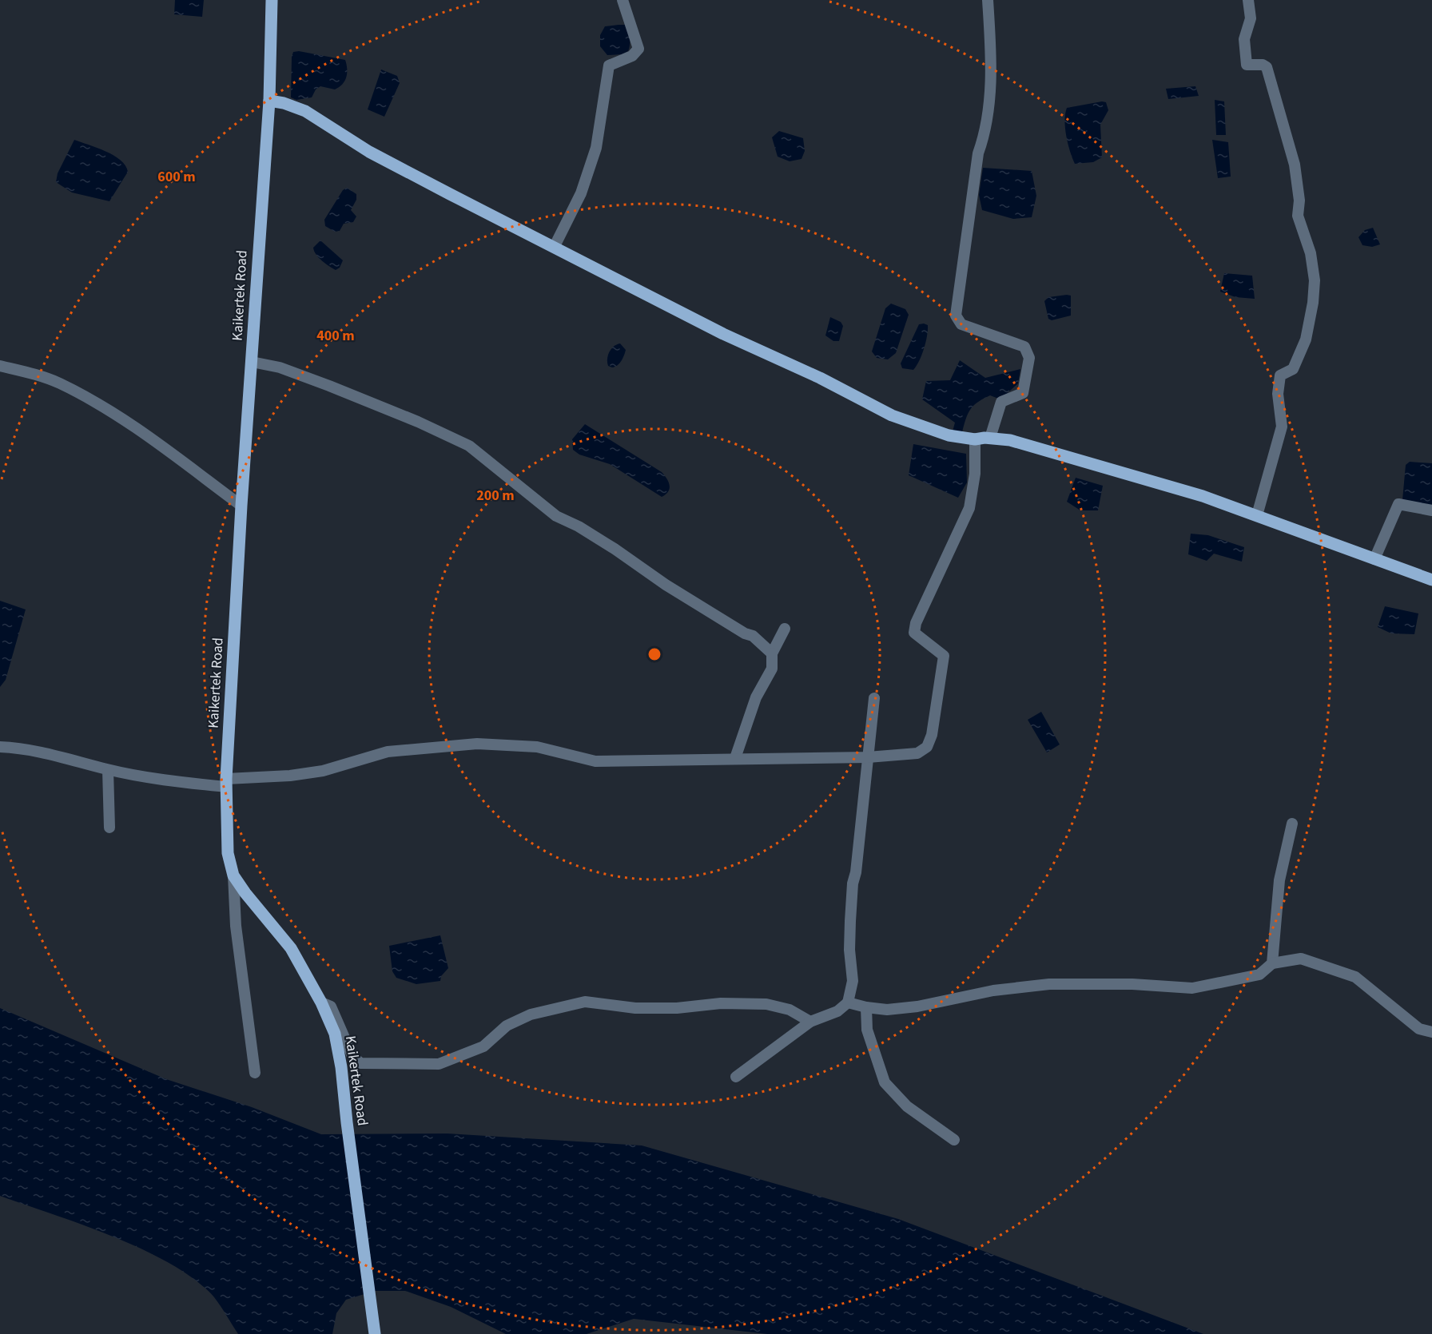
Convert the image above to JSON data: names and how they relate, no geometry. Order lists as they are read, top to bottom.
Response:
{
  "streets": {
    "main road": ["Kaikertek Road"]
  },
  "rings": ["600 m", "400 m", "200 m"]
}
